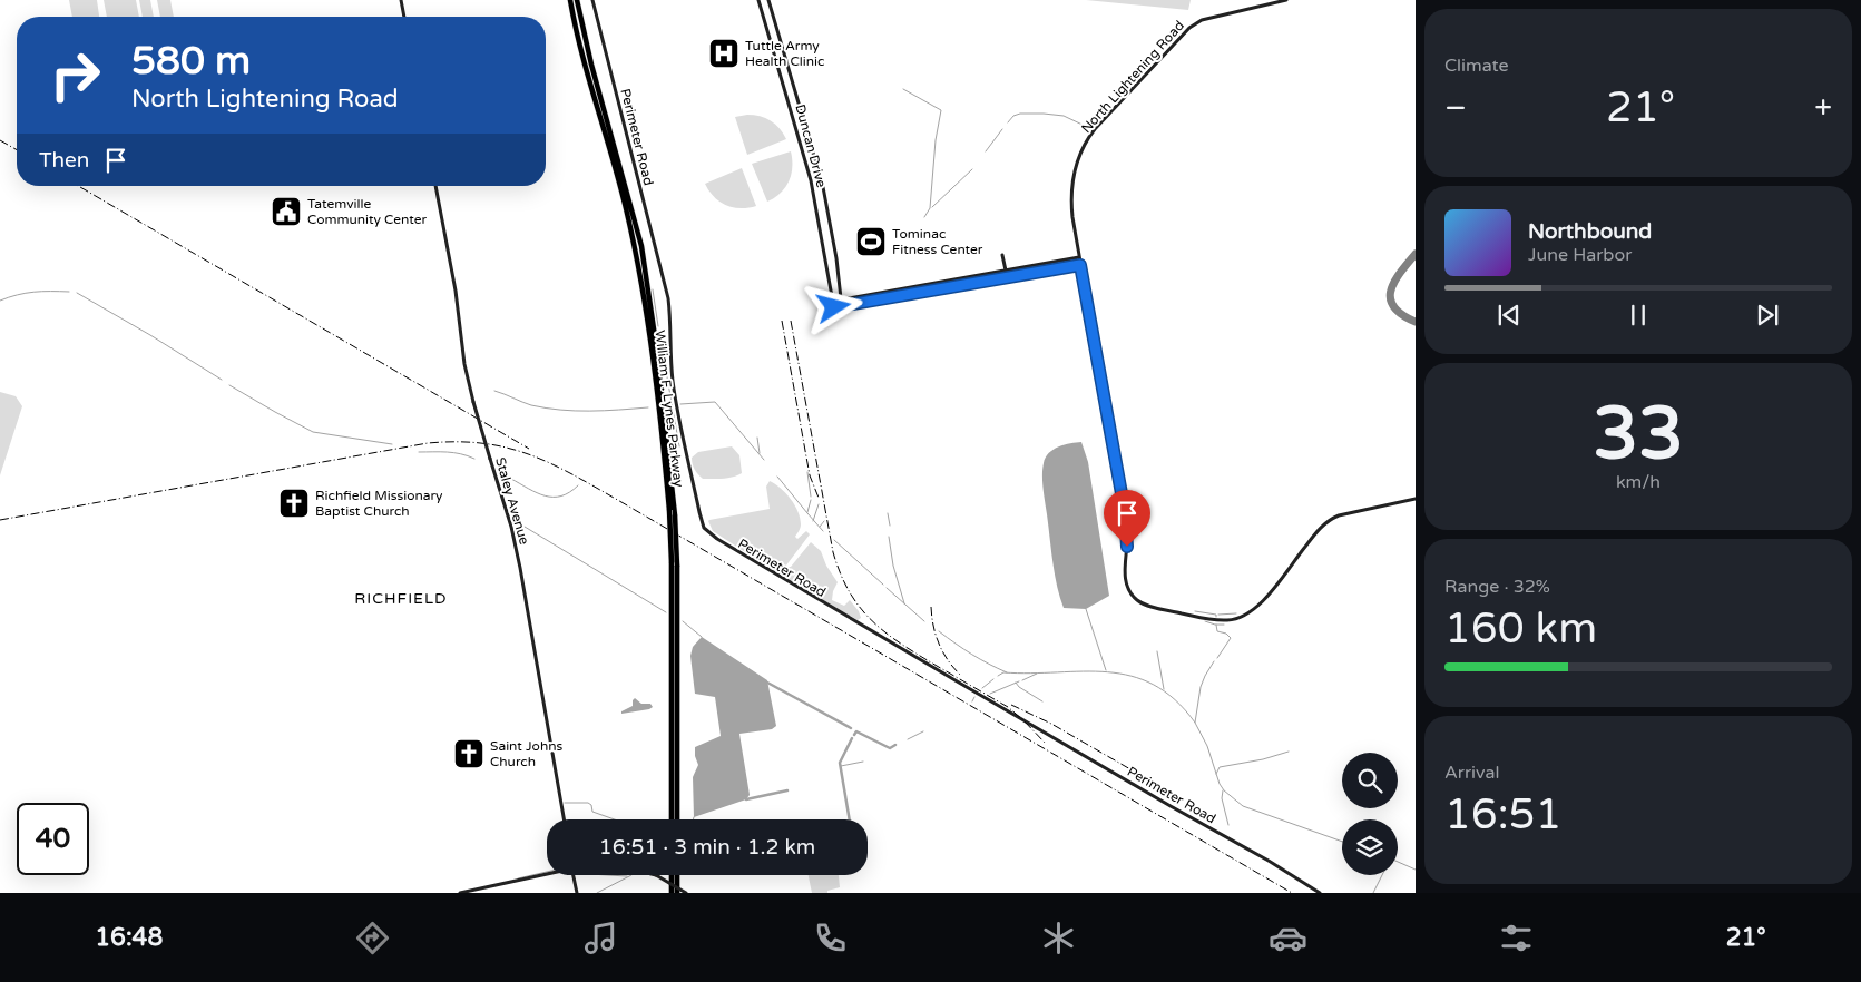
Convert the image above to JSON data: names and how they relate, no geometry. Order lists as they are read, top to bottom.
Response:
{
  "streets": {
    "highway": ["William F. Lynes Parkway"],
    "street": [
      "North Lightening Road",
      "Perimeter Road",
      "Duncan Drive",
      "Staley Avenue"
    ]
  },
  "districts": ["RICHFIELD"],
  "places": {
    "hospital": ["Tuttle Army Health Clinic"],
    "public building": ["Tatemville Community Center"],
    "sports": ["Tominac Fitness Center"],
    "church": ["Richfield Missionary Baptist Church", "Saint Johns Church"]
  },
  "page": {
    "tile": [
      "Climate",
      ["33", "km/h"],
      ["Range · 32%", "160 km"],
      ["Arrival", "16:51"]
    ],
    "turn": ["580 m", "North Lightening Road"],
    "heat": ["−", "21°", "+"],
    "then": "Then",
    "song": ["Northbound", "June Harbor"],
    "limit": "40",
    "trip": "16:51 · 3 min · 1.2 km",
    "tabs": ["16:48", "21°"]
  }
}
